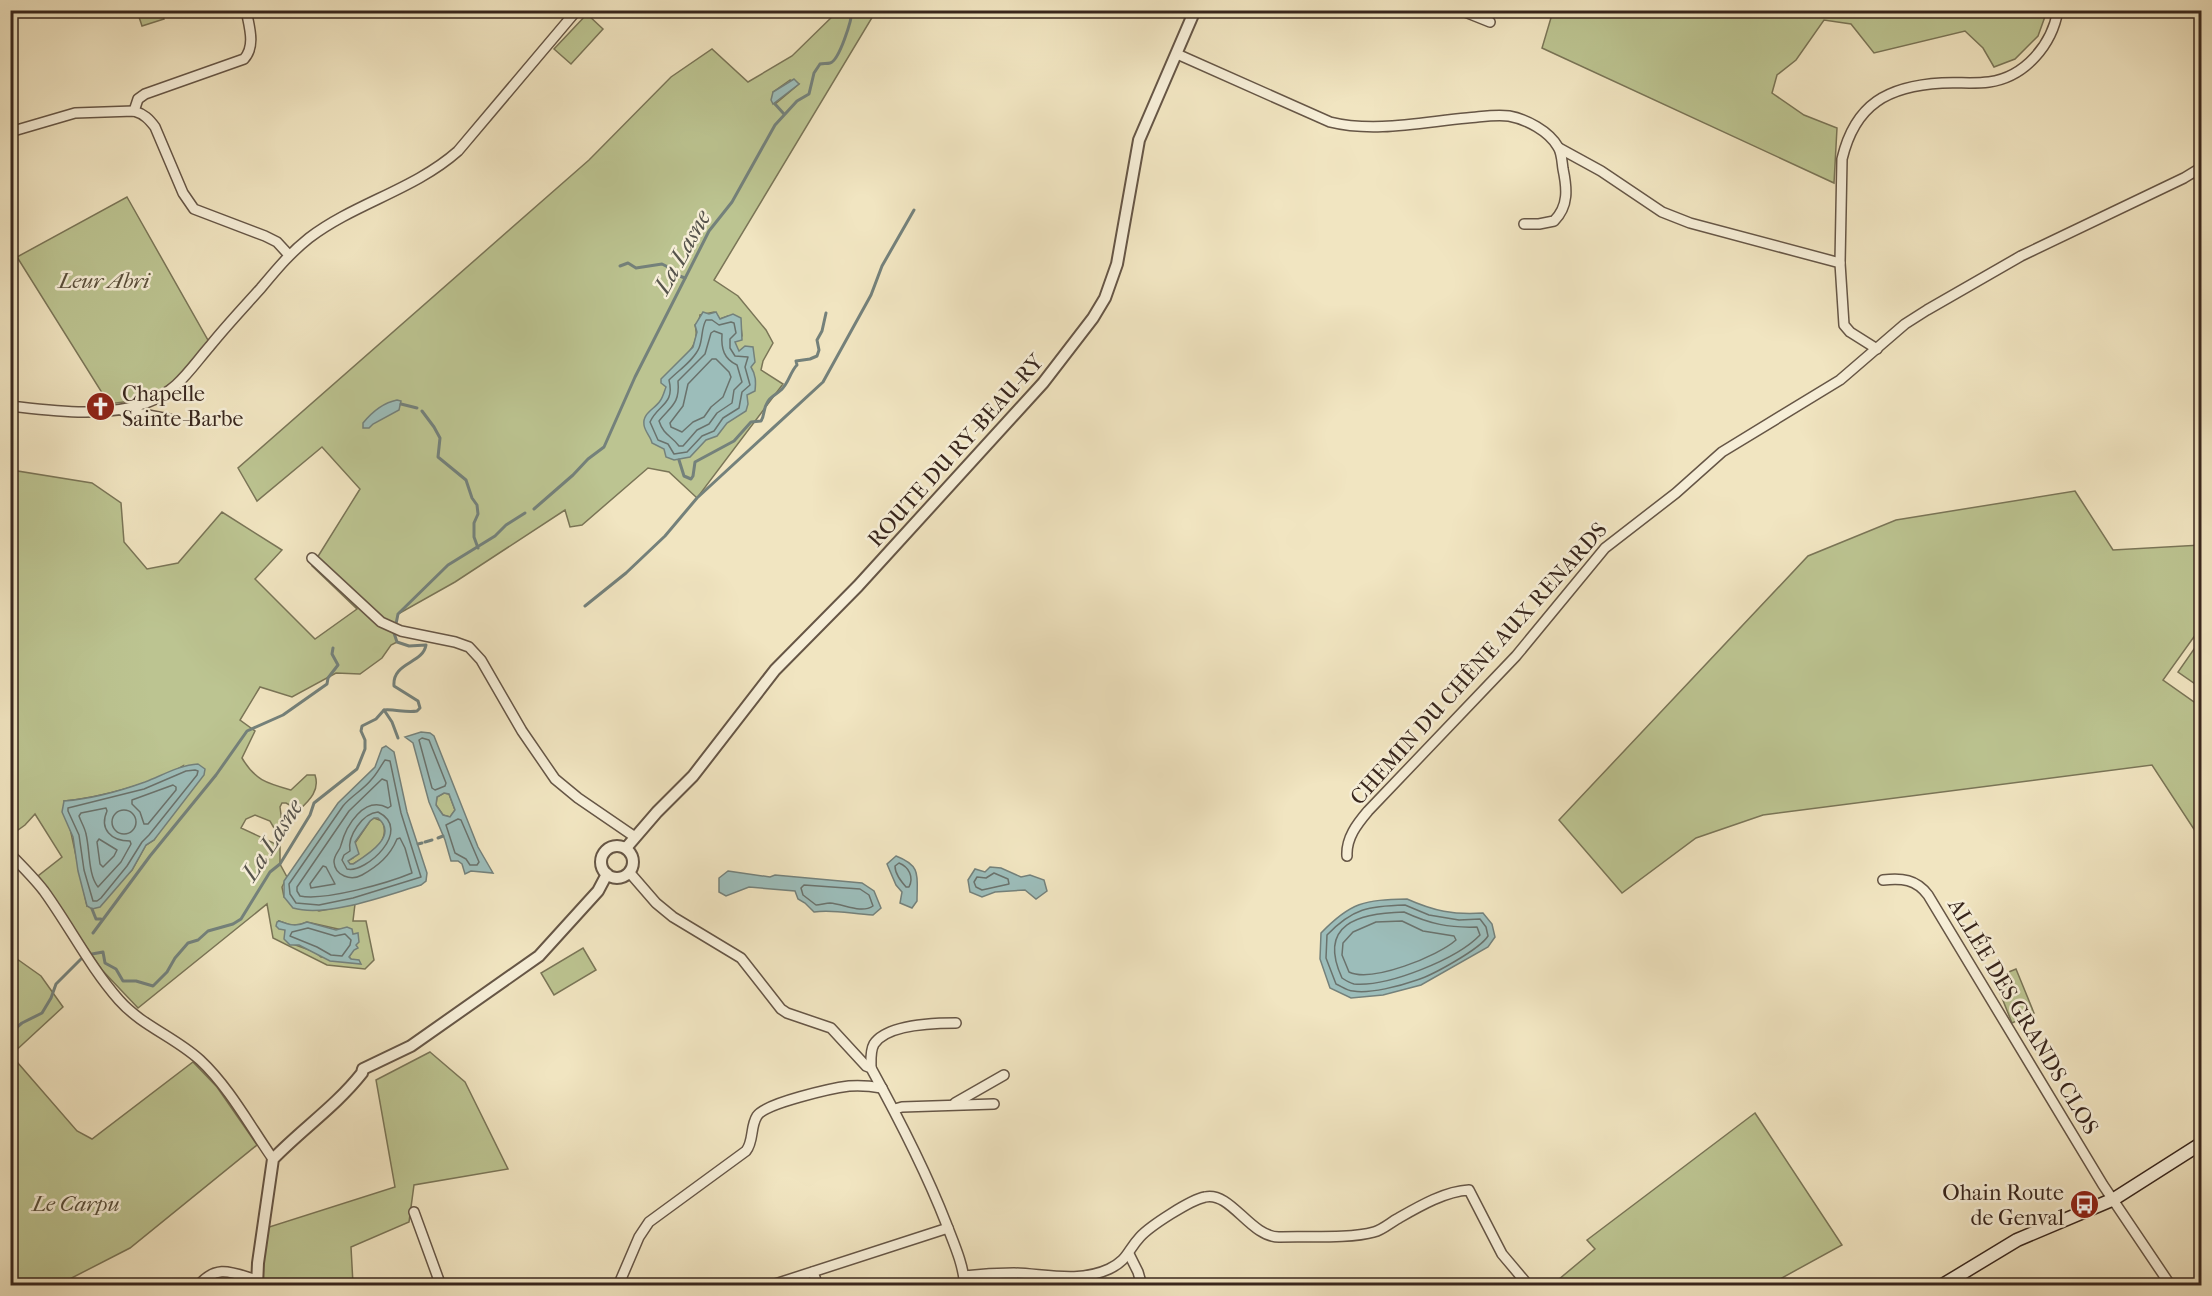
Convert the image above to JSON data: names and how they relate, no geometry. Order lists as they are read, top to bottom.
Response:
{
  "streets": {
    "street": ["ROUTE DU RY-BEAU-RY", "CHEMIN DU CHÊNE AUX RENARDS", "ALLÉE DES GRANDS CLOS"]
  },
  "water": ["La Lasne"],
  "parks": ["Leur Abri", "Le Carpu"],
  "places": {
    "church": ["Chapelle Sainte-Barbe"],
    "bus stop": ["Ohain Route de Genval"]
  }
}
